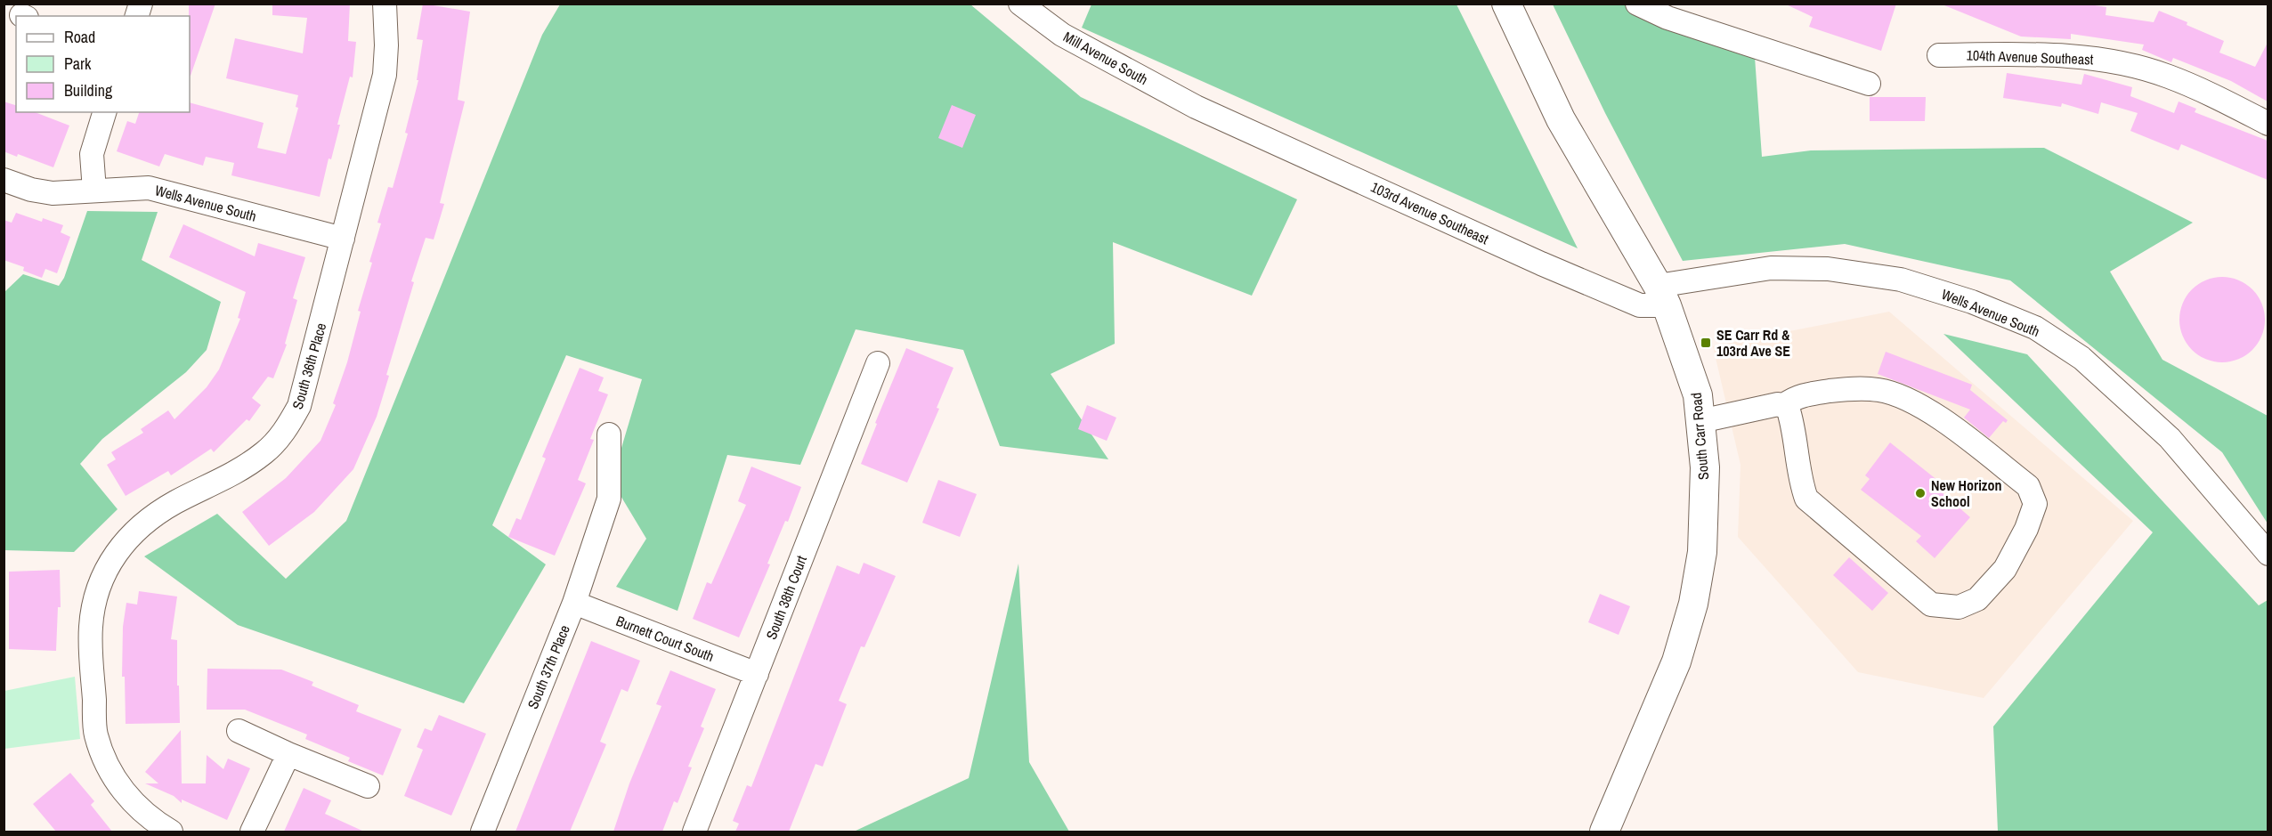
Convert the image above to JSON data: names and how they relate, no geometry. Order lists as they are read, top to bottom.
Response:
{
  "streets": {
    "main road": ["South Carr Road"],
    "street": [
      "104th Avenue Southeast",
      "Mill Avenue South",
      "Wells Avenue South",
      "103rd Avenue Southeast",
      "South 36th Place",
      "South 38th Court",
      "Burnett Court South",
      "South 37th Place"
    ]
  },
  "crossings": [
    ["Mill Avenue South", "103rd Avenue Southeast"],
    ["Wells Avenue South", "103rd Avenue Southeast"],
    ["Wells Avenue South", "South 36th Place"],
    ["Wells Avenue South", "South Carr Road"],
    ["103rd Avenue Southeast", "South Carr Road"],
    ["South 38th Court", "Burnett Court South"],
    ["Burnett Court South", "South 37th Place"]
  ],
  "places": {
    "transit": ["SE Carr Rd & 103rd Ave SE"],
    "other": ["New Horizon School"]
  },
  "legend": ["Road", "Park", "Building"]
}
